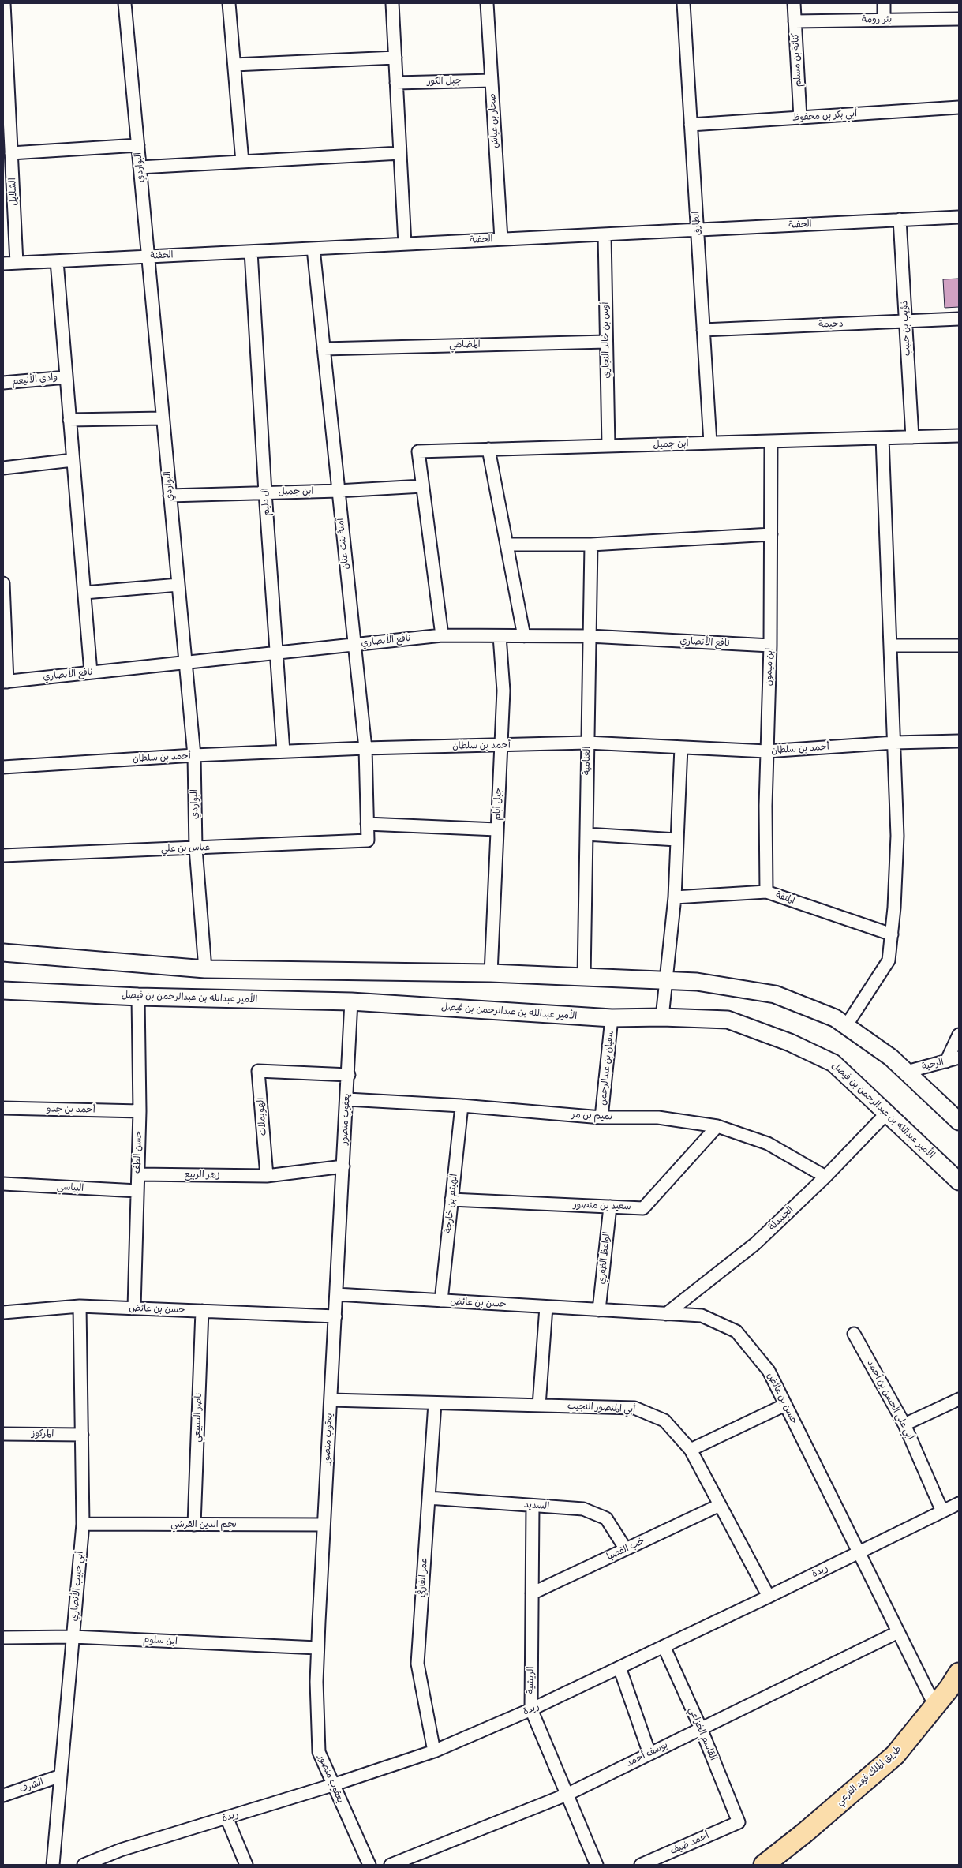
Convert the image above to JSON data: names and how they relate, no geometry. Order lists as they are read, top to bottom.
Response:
{
  "streets": {
    "main road": ["الأمير عبدالله بن عبدالرحمن بن فيصل", "طريق الملك فهد الفرعي"],
    "street": [
      "بئر رومة",
      "كنانة بن مسلم",
      "جبل الكور",
      "أبي بكر بن محفوظ",
      "صحار بن عياش",
      "البواردي",
      "الشلايل",
      "الطارق",
      "الحفنة",
      "دحيمة",
      "ذؤيب بن حبيب",
      "أوس بن خالد النجاري",
      "المضاهي",
      "وادي الأنيعم",
      "ابن جميل",
      "آل دليم",
      "آمنة بنت عنان",
      "نافع الأنصاري",
      "ابن ميمون",
      "أحمد بن سلطان",
      "الغنامية",
      "جبل أبام",
      "عباس بن علي",
      "المنفة",
      "الرحية",
      "سفيان بن عبدالرحمن",
      "أحمد بن جدو",
      "تميم بن مر",
      "الهويملات",
      "يعقوب منصور",
      "حسن الطف",
      "زهر الربيع",
      "البياسي",
      "الهيثم بن خارجة",
      "سعيد بن منصور",
      "الجنيدلة",
      "الواعظ الظفري",
      "حسن بن عائض",
      "أبي علي الحسن بن أحمد",
      "أبي المنصور النجيب",
      "ناصر السبيعي",
      "المركوز",
      "السديد",
      "نجم الدين القرشي",
      "خب القصبا",
      "ريدة",
      "عمر الفارقي",
      "أبي حبيب الأنصاري",
      "ابن سلوم",
      "الريشية",
      "القاسم الخزاعي",
      "يوسف أحمد",
      "الشرف",
      "أحمد ضيف"
    ]
  },
  "crossings": [
    ["بئر رومة", "كنانة بن مسلم"],
    ["كنانة بن مسلم", "أبي بكر بن محفوظ"],
    ["جبل الكور", "صحار بن عياش"],
    ["أبي بكر بن محفوظ", "الطارق"],
    ["صحار بن عياش", "الحفنة"],
    ["البواردي", "الحفنة"],
    ["البواردي", "ابن جميل"],
    ["البواردي", "نافع الأنصاري"],
    ["البواردي", "أحمد بن سلطان"],
    ["البواردي", "عباس بن علي"],
    ["الشلايل", "الحفنة"],
    ["الطارق", "الحفنة"],
    ["الطارق", "دحيمة"],
    ["الطارق", "ابن جميل"],
    ["الحفنة", "ذؤيب بن حبيب"],
    ["الحفنة", "أوس بن خالد النجاري"],
    ["الحفنة", "آل دليم"],
    ["الحفنة", "آمنة بنت عنان"],
    ["دحيمة", "ذؤيب بن حبيب"],
    ["ذؤيب بن حبيب", "ابن جميل"],
    ["أوس بن خالد النجاري", "المضاهي"],
    ["أوس بن خالد النجاري", "ابن جميل"],
    ["المضاهي", "آمنة بنت عنان"],
    ["ابن جميل", "آل دليم"],
    ["ابن جميل", "آمنة بنت عنان"],
    ["ابن جميل", "نافع الأنصاري"],
    ["ابن جميل", "ابن ميمون"],
    ["آل دليم", "نافع الأنصاري"],
    ["آل دليم", "أحمد بن سلطان"],
    ["آمنة بنت عنان", "نافع الأنصاري"],
    ["آمنة بنت عنان", "أحمد بن سلطان"],
    ["آمنة بنت عنان", "عباس بن علي"],
    ["نافع الأنصاري", "ابن ميمون"],
    ["نافع الأنصاري", "الغنامية"],
    ["نافع الأنصاري", "جبل أبام"],
    ["ابن ميمون", "أحمد بن سلطان"],
    ["ابن ميمون", "المنفة"],
    ["أحمد بن سلطان", "الغنامية"],
    ["أحمد بن سلطان", "جبل أبام"],
    ["الأمير عبدالله بن عبدالرحمن بن فيصل", "سفيان بن عبدالرحمن"],
    ["الأمير عبدالله بن عبدالرحمن بن فيصل", "يعقوب منصور"],
    ["الأمير عبدالله بن عبدالرحمن بن فيصل", "حسن الطف"],
    ["الأمير عبدالله بن عبدالرحمن بن فيصل", "الجنيدلة"],
    ["سفيان بن عبدالرحمن", "تميم بن مر"],
    ["أحمد بن جدو", "حسن الطف"],
    ["تميم بن مر", "يعقوب منصور"],
    ["تميم بن مر", "الهيثم بن خارجة"],
    ["تميم بن مر", "سعيد بن منصور"],
    ["تميم بن مر", "الجنيدلة"],
    ["الهويملات", "يعقوب منصور"],
    ["الهويملات", "زهر الربيع"],
    ["يعقوب منصور", "حسن بن عائض"],
    ["يعقوب منصور", "أبي المنصور النجيب"],
    ["يعقوب منصور", "نجم الدين القرشي"],
    ["يعقوب منصور", "ريدة"],
    ["يعقوب منصور", "ابن سلوم"],
    ["حسن الطف", "زهر الربيع"],
    ["حسن الطف", "البياسي"],
    ["حسن الطف", "حسن بن عائض"],
    ["الهيثم بن خارجة", "سعيد بن منصور"],
    ["الهيثم بن خارجة", "حسن بن عائض"],
    ["سعيد بن منصور", "الواعظ الظفري"],
    ["الجنيدلة", "حسن بن عائض"],
    ["الواعظ الظفري", "حسن بن عائض"],
    ["حسن بن عائض", "ناصر السبيعي"],
    ["حسن بن عائض", "ريدة"],
    ["حسن بن عائض", "أبي حبيب الأنصاري"],
    ["حسن بن عائض", "يوسف أحمد"],
    ["حسن بن عائض", "طريق الملك فهد الفرعي"],
    ["أبي علي الحسن بن أحمد", "ريدة"],
    ["أبي المنصور النجيب", "خب القصبا"],
    ["أبي المنصور النجيب", "ريدة"],
    ["أبي المنصور النجيب", "عمر الفارقي"],
    ["ناصر السبيعي", "نجم الدين القرشي"],
    ["المركوز", "أبي حبيب الأنصاري"],
    ["السديد", "خب القصبا"],
    ["السديد", "عمر الفارقي"],
    ["السديد", "الريشية"],
    ["نجم الدين القرشي", "أبي حبيب الأنصاري"],
    ["خب القصبا", "الريشية"],
    ["ريدة", "عمر الفارقي"],
    ["ريدة", "الريشية"],
    ["ريدة", "القاسم الخزاعي"],
    ["أبي حبيب الأنصاري", "ابن سلوم"],
    ["أبي حبيب الأنصاري", "الشرف"],
    ["الريشية", "يوسف أحمد"],
    ["القاسم الخزاعي", "يوسف أحمد"],
    ["القاسم الخزاعي", "أحمد ضيف"]
  ]
}
